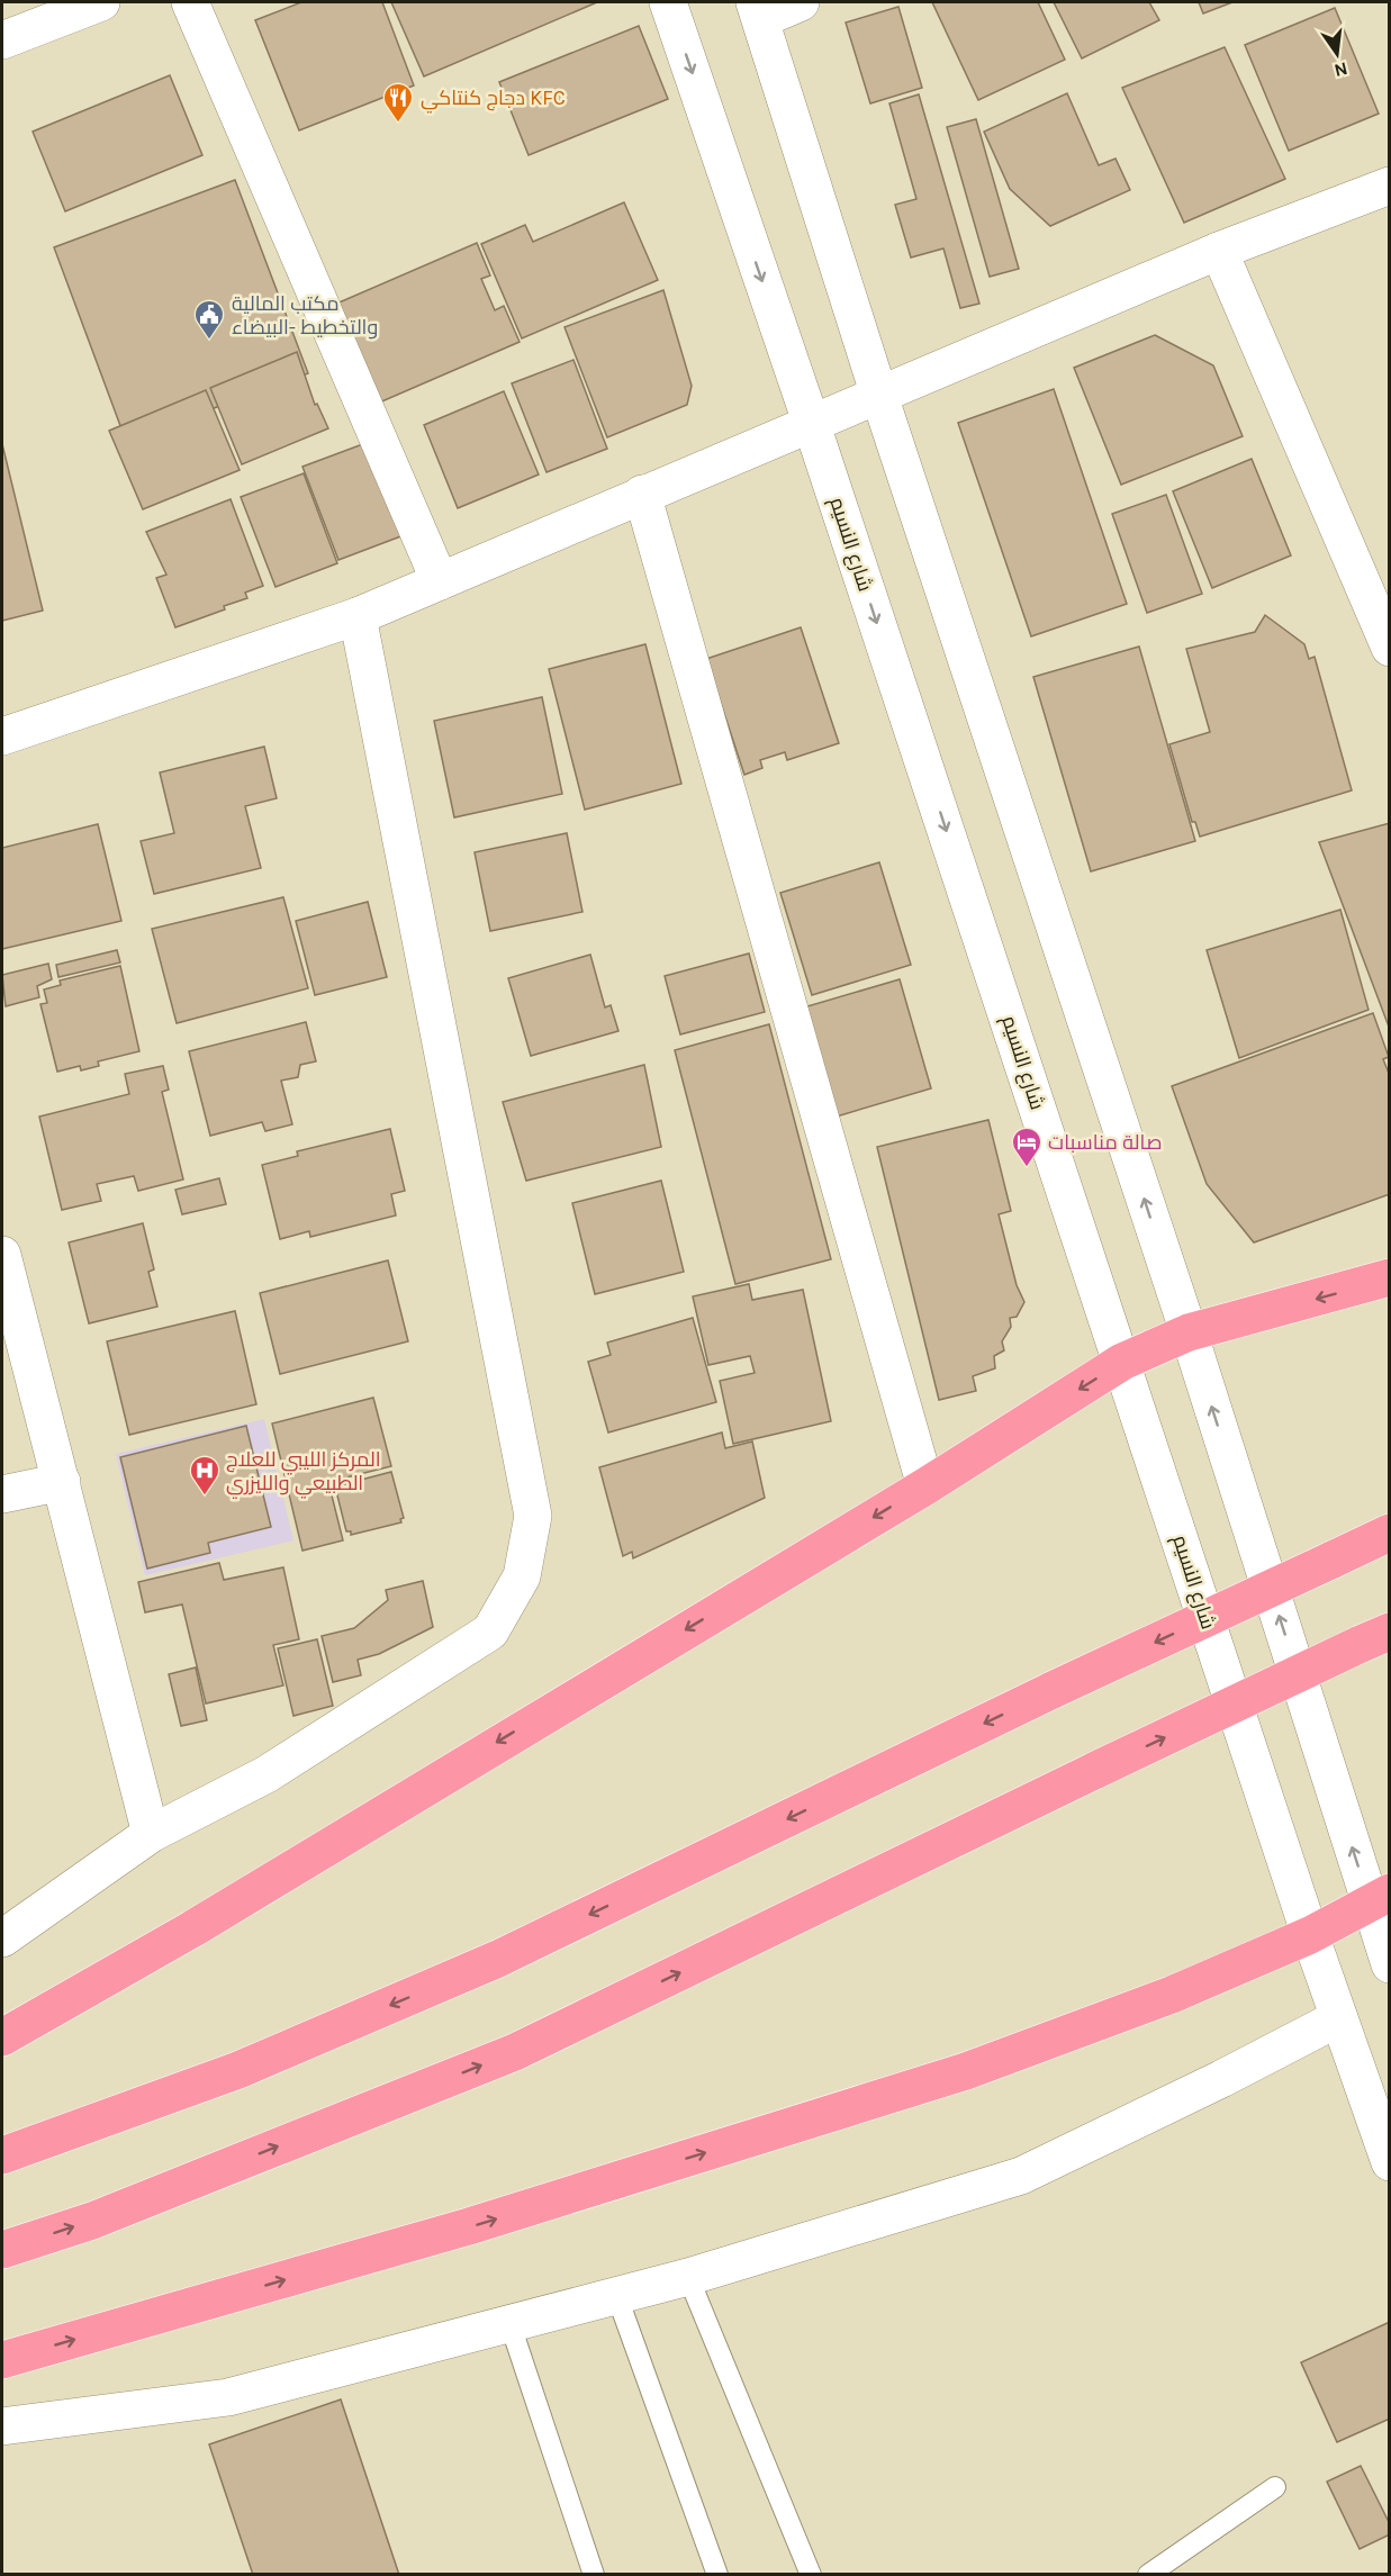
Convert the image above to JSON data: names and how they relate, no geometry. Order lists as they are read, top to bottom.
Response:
{
  "streets": {
    "street": ["شارع النسيم"]
  },
  "places": {
    "restaurant": ["دجاج كنتاكي KFC"],
    "public building": ["مكتب المالية والتخطيط -البيضاء"],
    "hotel": ["صالة مناسبات"],
    "hospital": ["المركز الليبي للعلاج الطبيعي والليزري"]
  },
  "north": "bottom"
}
